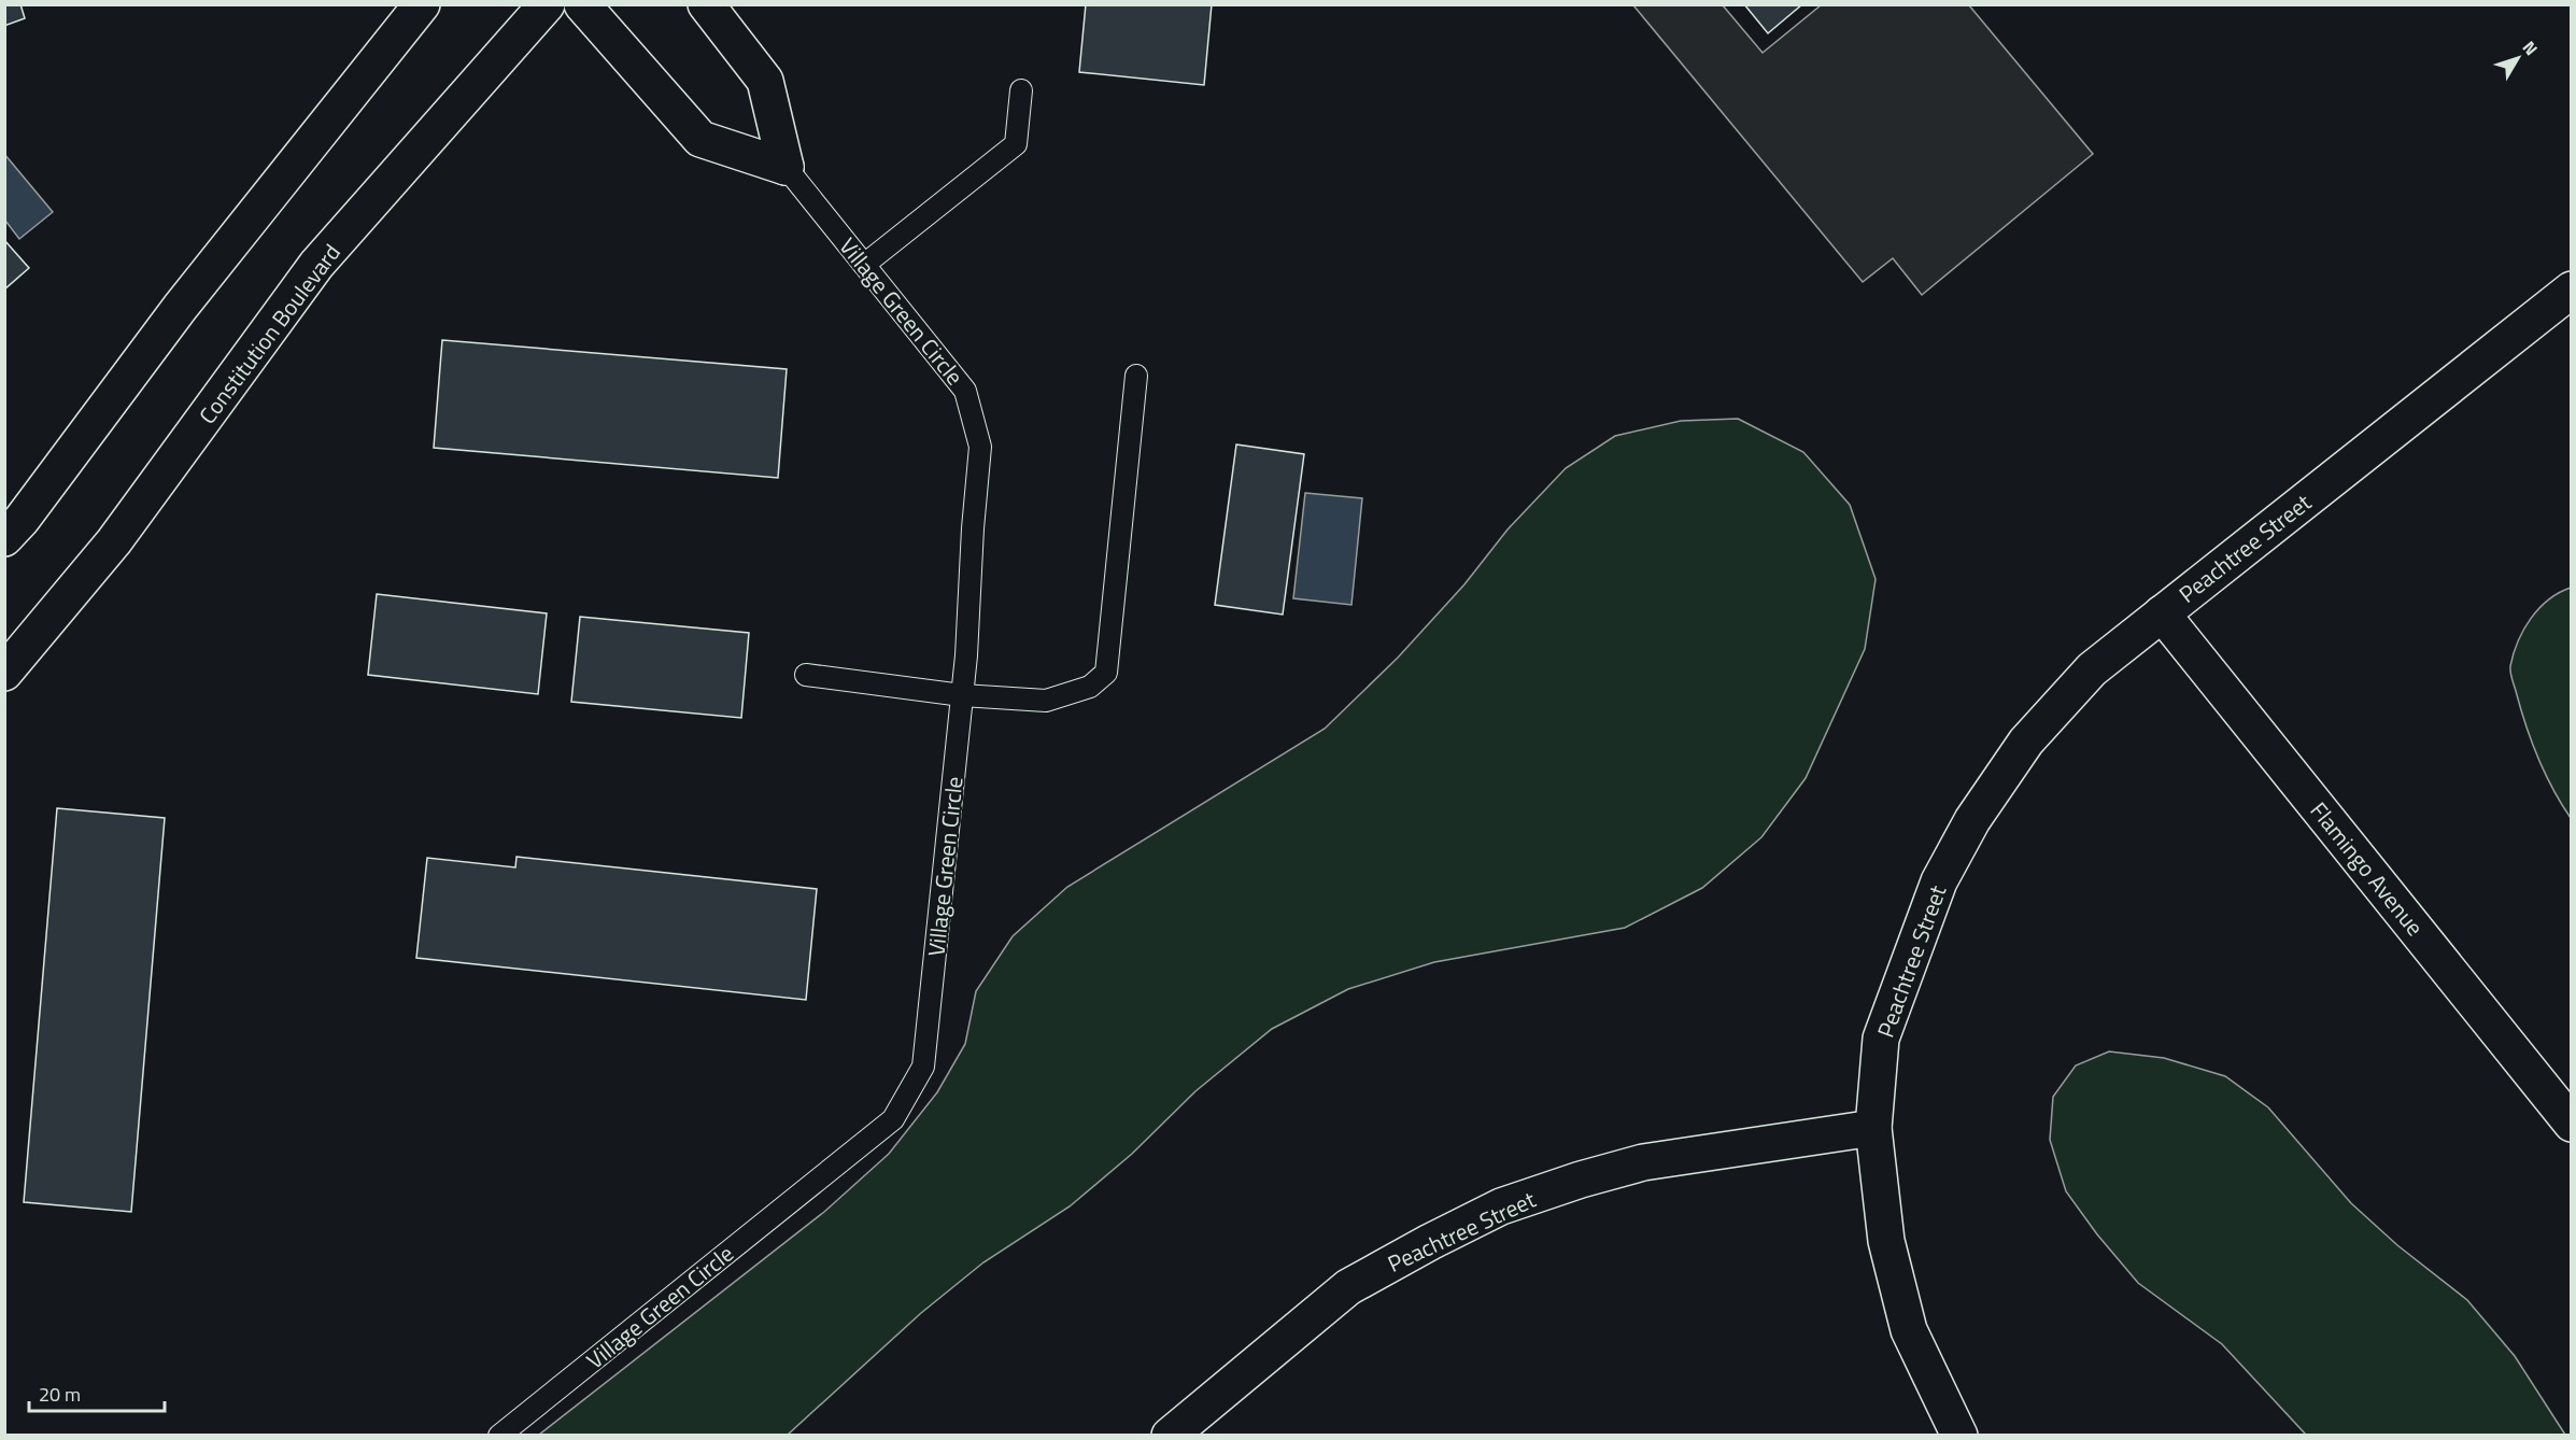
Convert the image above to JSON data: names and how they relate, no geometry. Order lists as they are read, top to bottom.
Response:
{
  "streets": {
    "street": [
      "Village Green Circle",
      "Constitution Boulevard",
      "Peachtree Street",
      "Flamingo Avenue"
    ]
  },
  "crossings": [
    ["Peachtree Street", "Flamingo Avenue"]
  ],
  "scale_bar": "20 m",
  "north": "top right"
}
